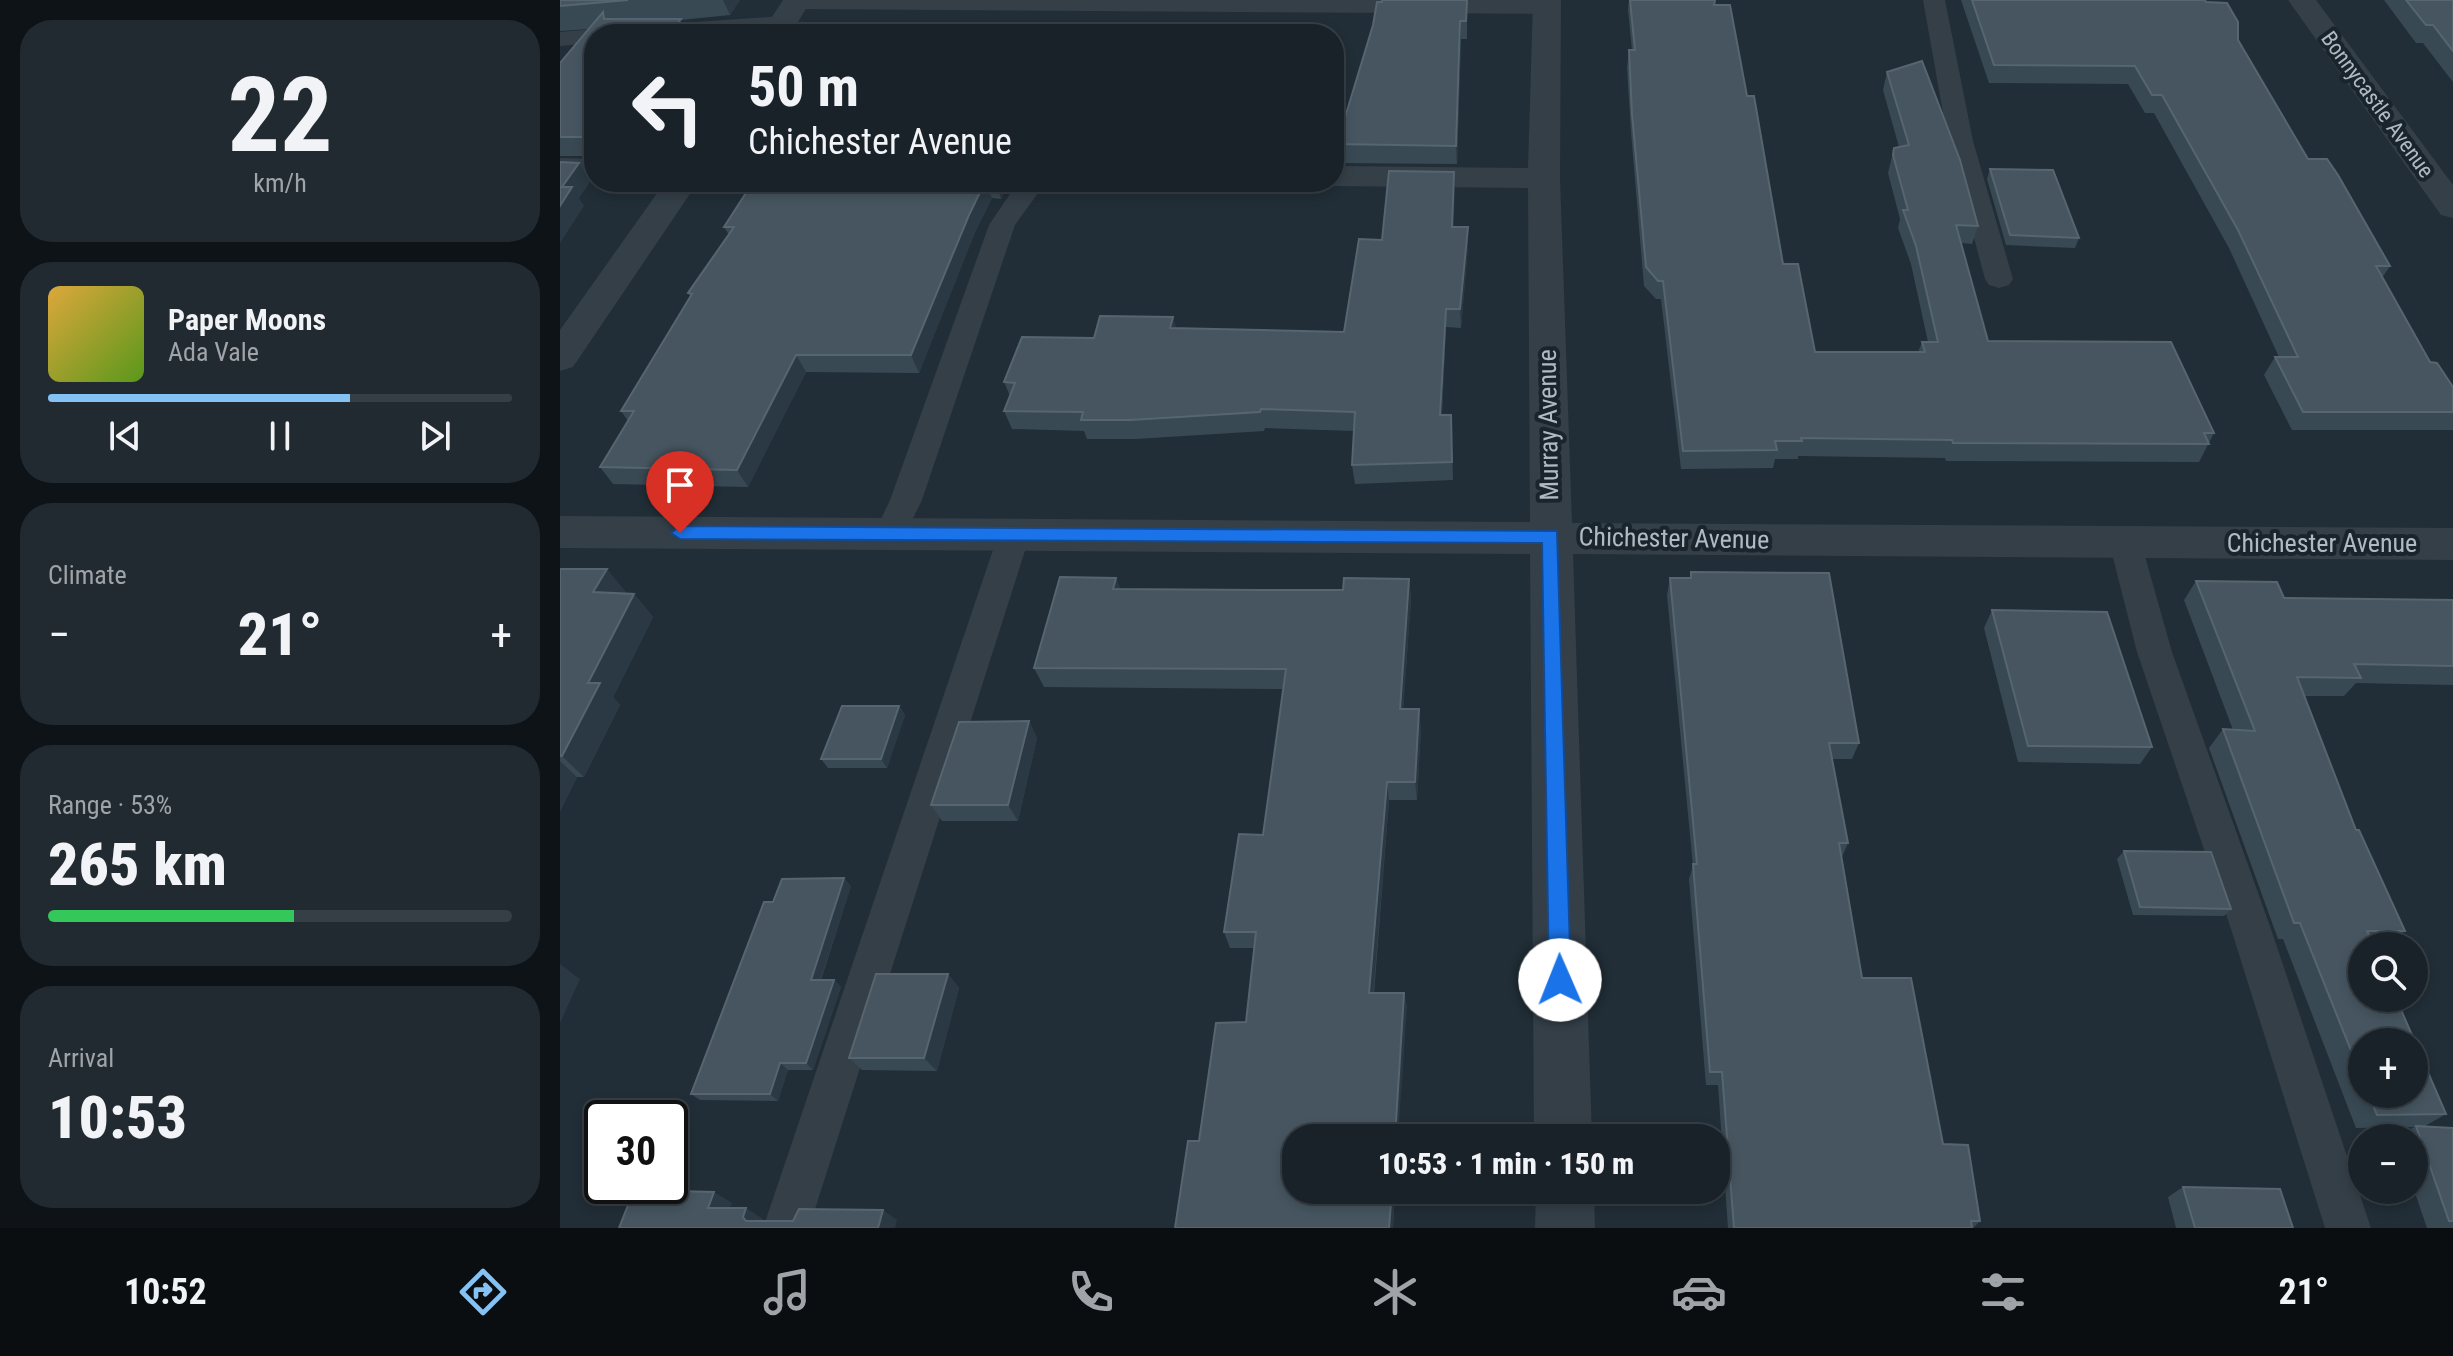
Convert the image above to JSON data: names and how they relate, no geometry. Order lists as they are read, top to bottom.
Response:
{
  "streets": {
    "street": ["Bonnycastle Avenue", "Murray Avenue", "Chichester Avenue"]
  },
  "crossings": [
    ["Murray Avenue", "Chichester Avenue"]
  ],
  "page": {
    "tile": [
      ["22", "km/h"],
      "Climate",
      ["Range · 53%", "265 km"],
      ["Arrival", "10:53"]
    ],
    "turn": ["50 m", "Chichester Avenue"],
    "song": ["Paper Moons", "Ada Vale"],
    "heat": ["−", "21°", "+"],
    "map_buttons": ["+", "−"],
    "limit": "30",
    "trip": "10:53 · 1 min · 150 m",
    "tabs": ["10:52", "21°"]
  }
}
